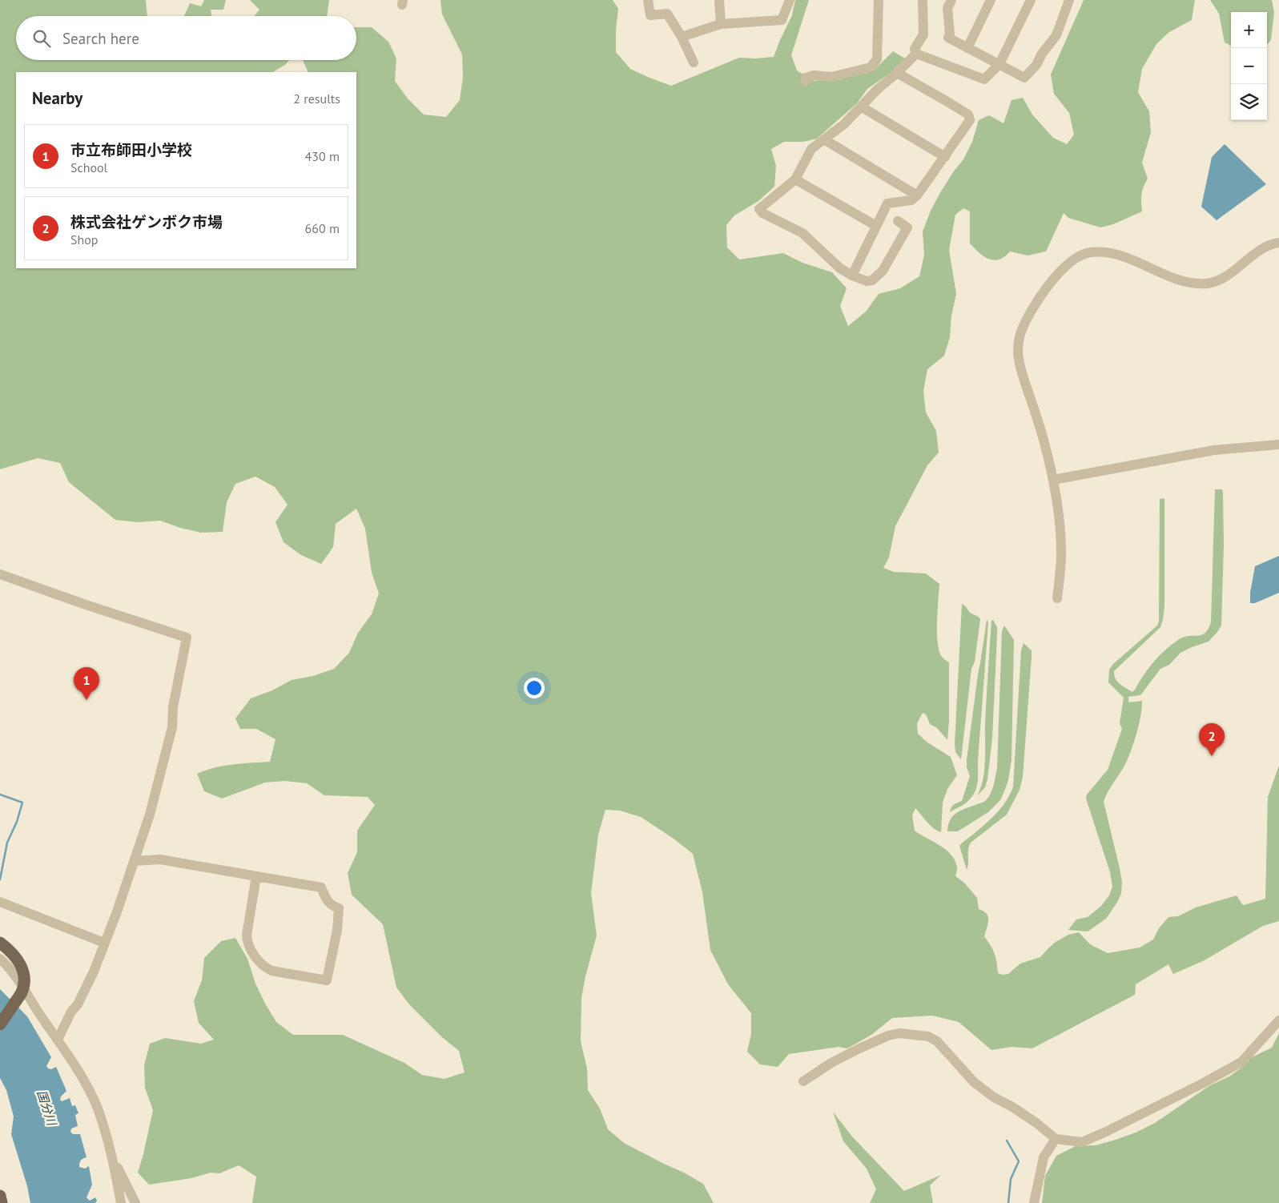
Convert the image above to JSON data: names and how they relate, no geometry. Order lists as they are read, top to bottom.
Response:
{
  "water": ["国分川"],
  "page": {
    "map_buttons": ["+", "−"],
    "search": "Search here",
    "heading": ["Nearby", "2 results"],
    "list": [
      {
        "mark": "1",
        "name": "市立布師田小学校",
        "note": "School",
        "value": "430 m"
      },
      {
        "mark": "2",
        "name": "株式会社ゲンボク市場",
        "note": "Shop",
        "value": "660 m"
      }
    ],
    "pins": ["1", "2"]
  }
}
